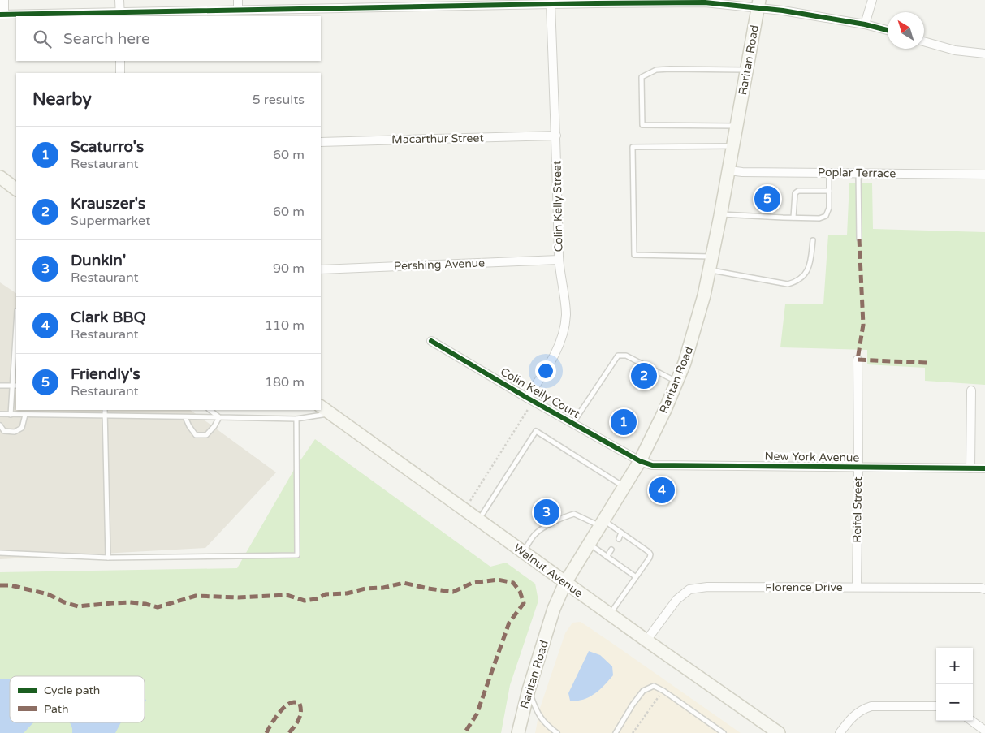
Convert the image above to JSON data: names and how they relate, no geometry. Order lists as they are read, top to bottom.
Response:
{
  "streets": {
    "main road": ["Raritan Road", "Walnut Avenue"],
    "street": [
      "Macarthur Street",
      "Poplar Terrace",
      "Colin Kelly Street",
      "Pershing Avenue",
      "Colin Kelly Court",
      "New York Avenue",
      "Reifel Street",
      "Florence Drive"
    ]
  },
  "crossings": [
    ["Raritan Road", "Poplar Terrace"],
    ["Raritan Road", "Colin Kelly Court"],
    ["Raritan Road", "New York Avenue"],
    ["Raritan Road", "Walnut Avenue"],
    ["Macarthur Street", "Colin Kelly Street"],
    ["Colin Kelly Street", "Pershing Avenue"],
    ["Colin Kelly Street", "Colin Kelly Court"],
    ["Colin Kelly Court", "New York Avenue"],
    ["New York Avenue", "Reifel Street"],
    ["Reifel Street", "Florence Drive"],
    ["Walnut Avenue", "Florence Drive"]
  ],
  "legend": ["Cycle path", "Path"],
  "north": "top left",
  "page": {
    "search": "Search here",
    "heading": ["Nearby", "5 results"],
    "list": [
      {
        "mark": "1",
        "name": "Scaturro's",
        "note": "Restaurant",
        "value": "60 m"
      },
      {
        "mark": "2",
        "name": "Krauszer's",
        "note": "Supermarket",
        "value": "60 m"
      },
      {
        "mark": "3",
        "name": "Dunkin'",
        "note": "Restaurant",
        "value": "90 m"
      },
      {
        "mark": "4",
        "name": "Clark BBQ",
        "note": "Restaurant",
        "value": "110 m"
      },
      {
        "mark": "5",
        "name": "Friendly's",
        "note": "Restaurant",
        "value": "180 m"
      }
    ],
    "pins": [
      "5",
      "2",
      "1",
      "4",
      "3"
    ],
    "map_buttons": ["+", "−"]
  }
}
